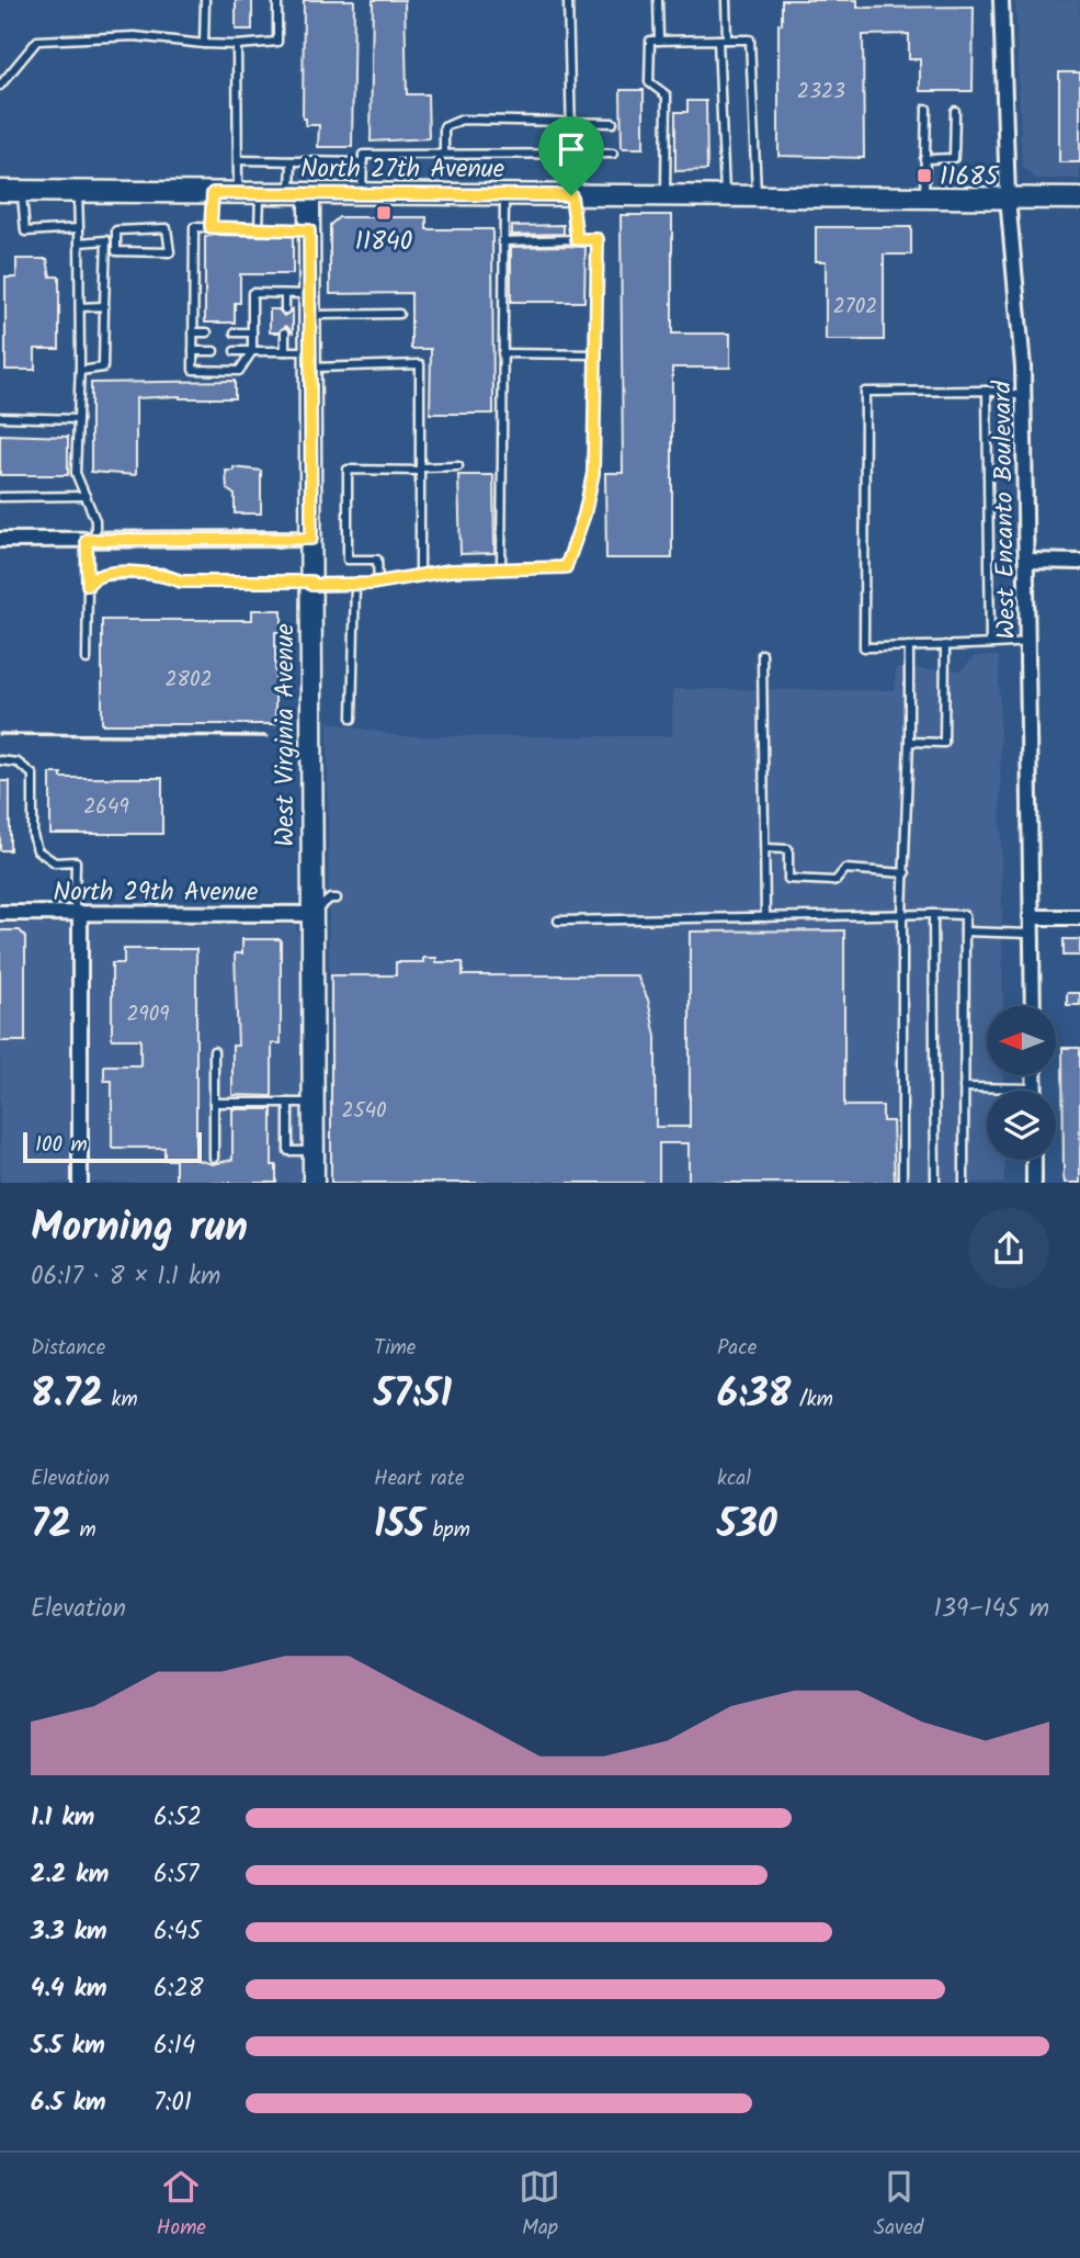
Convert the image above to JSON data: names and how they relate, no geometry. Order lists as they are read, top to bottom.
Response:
{
  "streets": {
    "main road": ["North 27th Avenue", "West Virginia Avenue"],
    "street": ["West Encanto Boulevard", "North 29th Avenue"]
  },
  "crossings": [
    ["North 27th Avenue", "West Encanto Boulevard"],
    ["North 27th Avenue", "West Virginia Avenue"],
    ["West Virginia Avenue", "North 29th Avenue"]
  ],
  "places": {
    "transit": ["11685", "11840"]
  },
  "house_numbers": [
    "2323",
    "2702",
    "2802",
    "2649",
    "2909",
    "2540"
  ],
  "scale_bar": "100 m",
  "north": "left",
  "page": {
    "scale": "100 m",
    "heading": ["Morning run", "06:17 · 8 × 1.1 km"],
    "stats": [
      ["Distance", "8.72 km"],
      ["Time", "57:51"],
      ["Pace", "6:38 /km"],
      ["Elevation", "72 m"],
      ["Heart rate", "155 bpm"],
      ["kcal", "530"]
    ],
    "chart": ["Elevation", "139–145 m"],
    "list": [
      {
        "name": "1.1 km",
        "note": "6:52"
      },
      {
        "name": "2.2 km",
        "note": "6:57"
      },
      {
        "name": "3.3 km",
        "note": "6:45"
      },
      {
        "name": "4.4 km",
        "note": "6:28"
      },
      {
        "name": "5.5 km",
        "note": "6:14"
      },
      {
        "name": "6.5 km",
        "note": "7:01"
      }
    ],
    "tabs": ["Home", "Map", "Saved"]
  }
}
